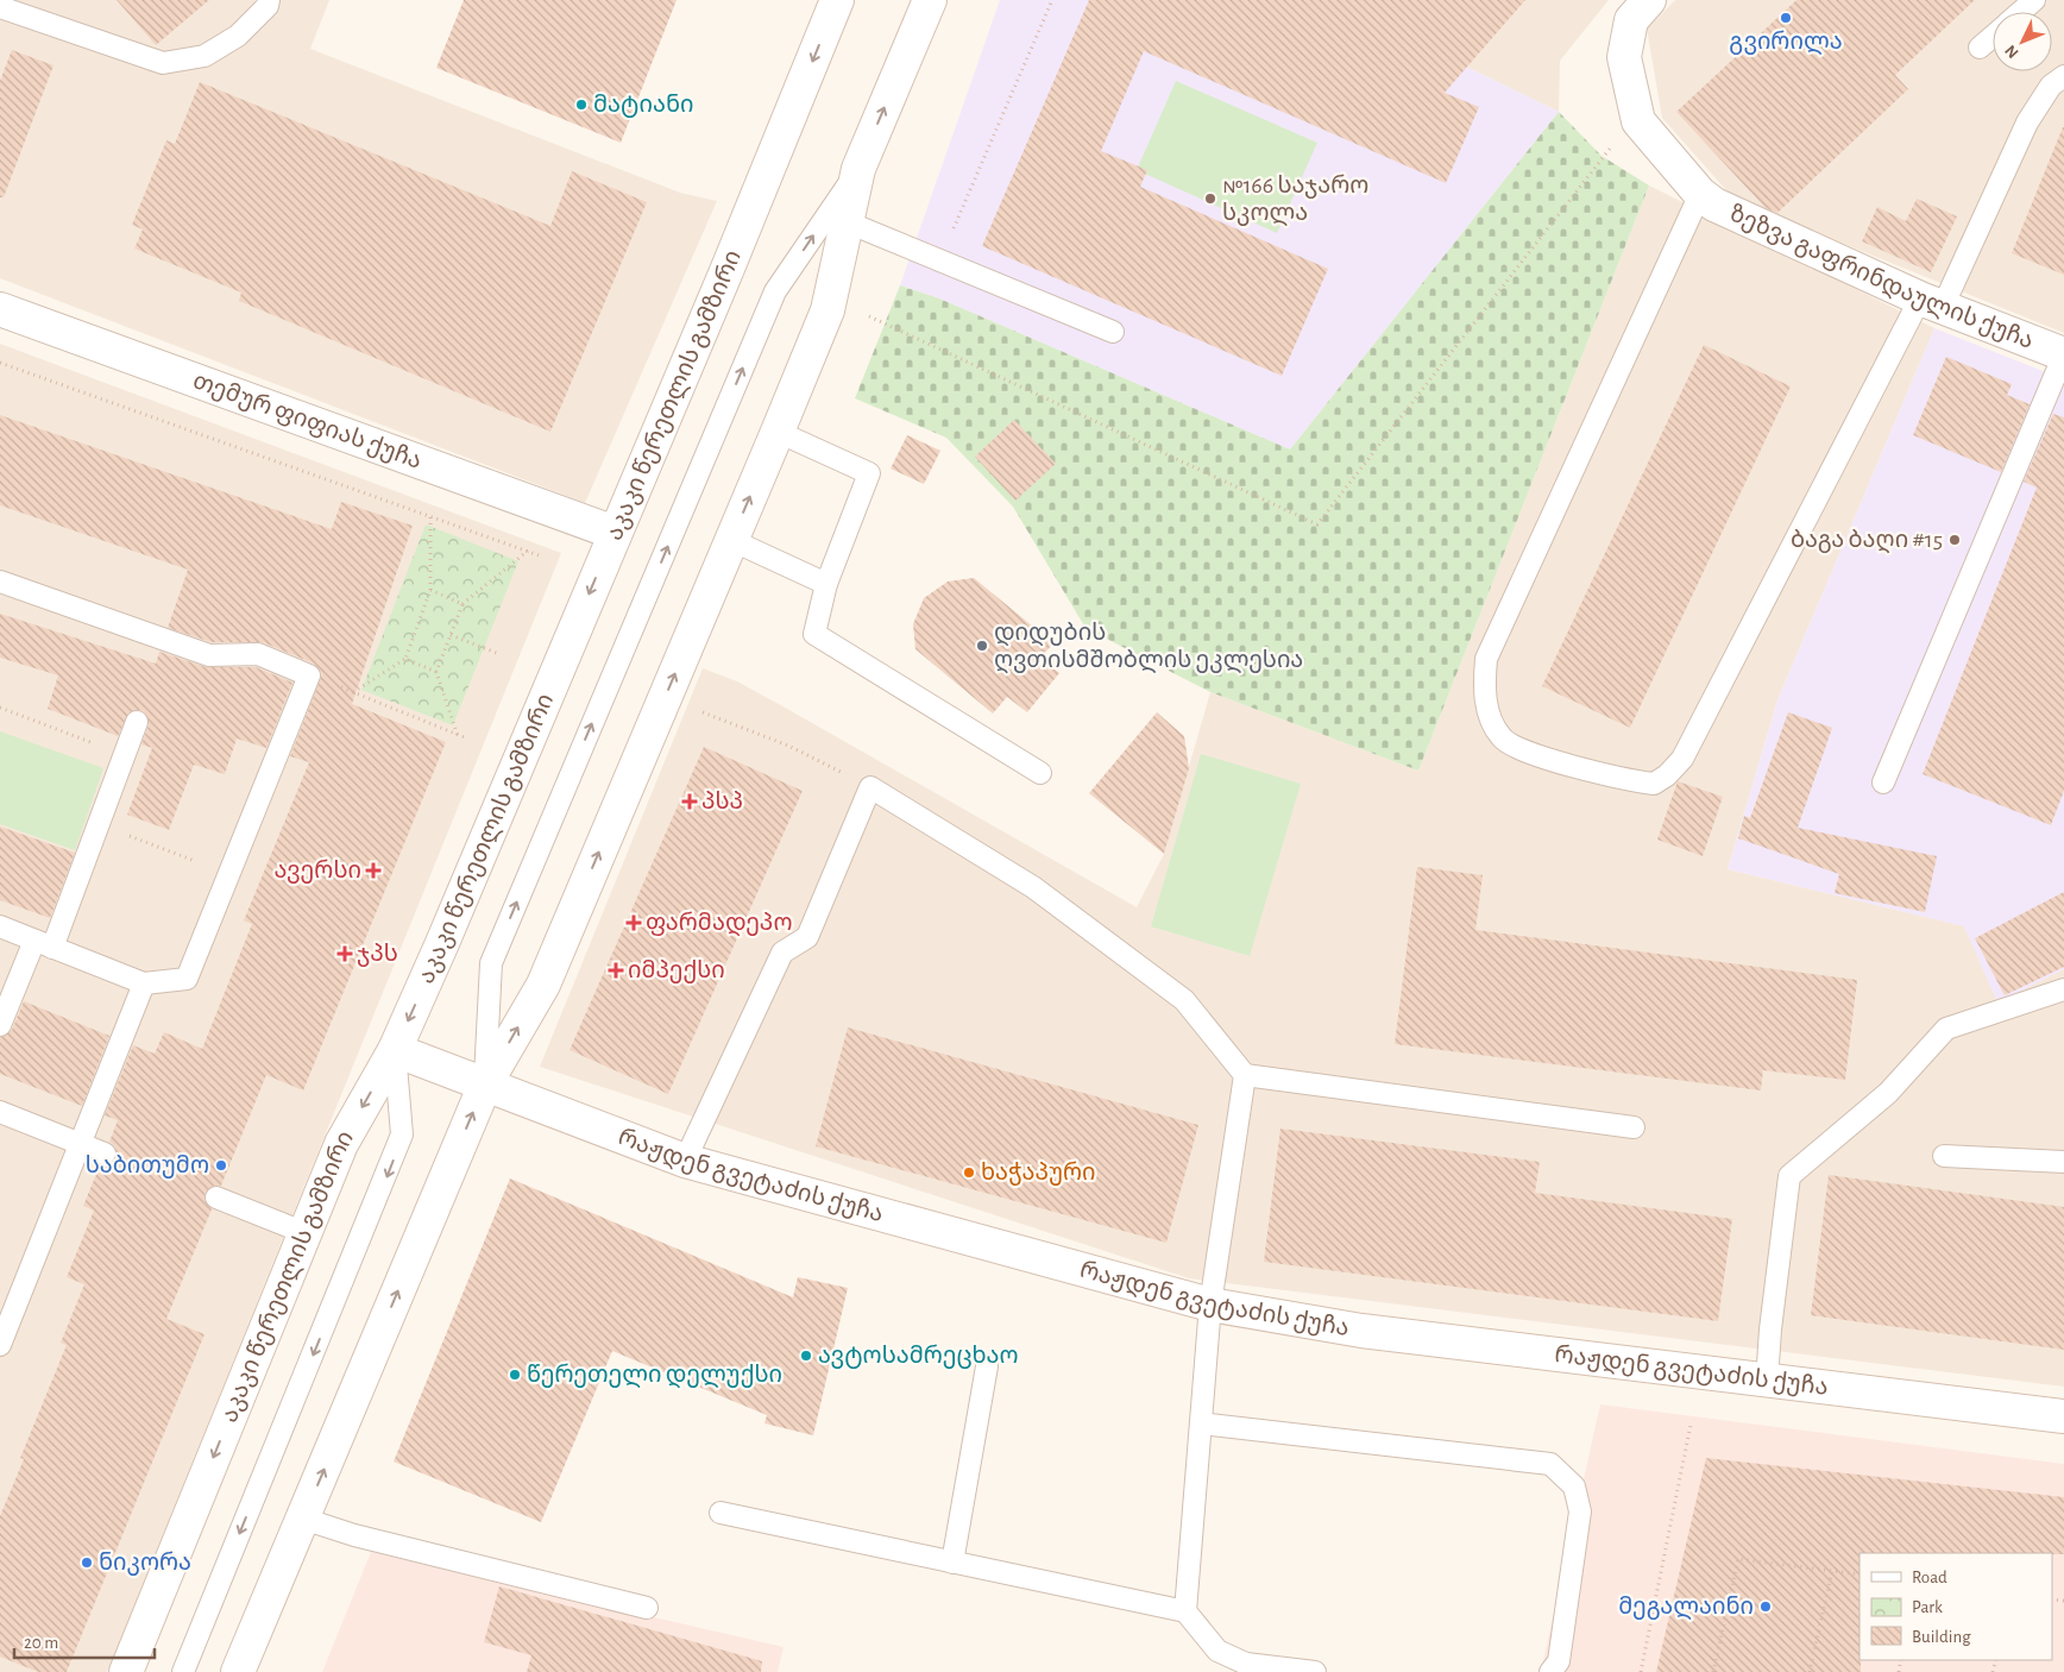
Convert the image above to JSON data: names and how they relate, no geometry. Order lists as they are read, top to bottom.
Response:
{
  "streets": {
    "main road": [
      "ზეზვა გაფრინდაულის ქუჩა",
      "აკაკი წერეთლის გამზირი",
      "თემურ ფიფიას ქუჩა",
      "რაჟდენ გვეტაძის ქუჩა"
    ]
  },
  "crossings": [
    ["აკაკი წერეთლის გამზირი", "თემურ ფიფიას ქუჩა"],
    ["აკაკი წერეთლის გამზირი", "რაჟდენ გვეტაძის ქუჩა"]
  ],
  "places": {
    "other": [
      "გვირილა",
      "მატიანი",
      "№166 საჯარო სკოლა",
      "ბაგა ბაღი #15",
      "დიდუბის ღვთისმშობლის ეკლესია",
      "საბითუმო",
      "ხაჭაპური",
      "ავტოსამრეცხაო",
      "წერეთელი დელუქსი",
      "ნიკორა",
      "მეგალაინი"
    ],
    "health": [
      "პსპ",
      "ავერსი",
      "ფარმადეპო",
      "ჯპს",
      "იმპექსი"
    ]
  },
  "legend": ["Road", "Park", "Building"],
  "scale_bar": "20 m",
  "north": "bottom left"
}
